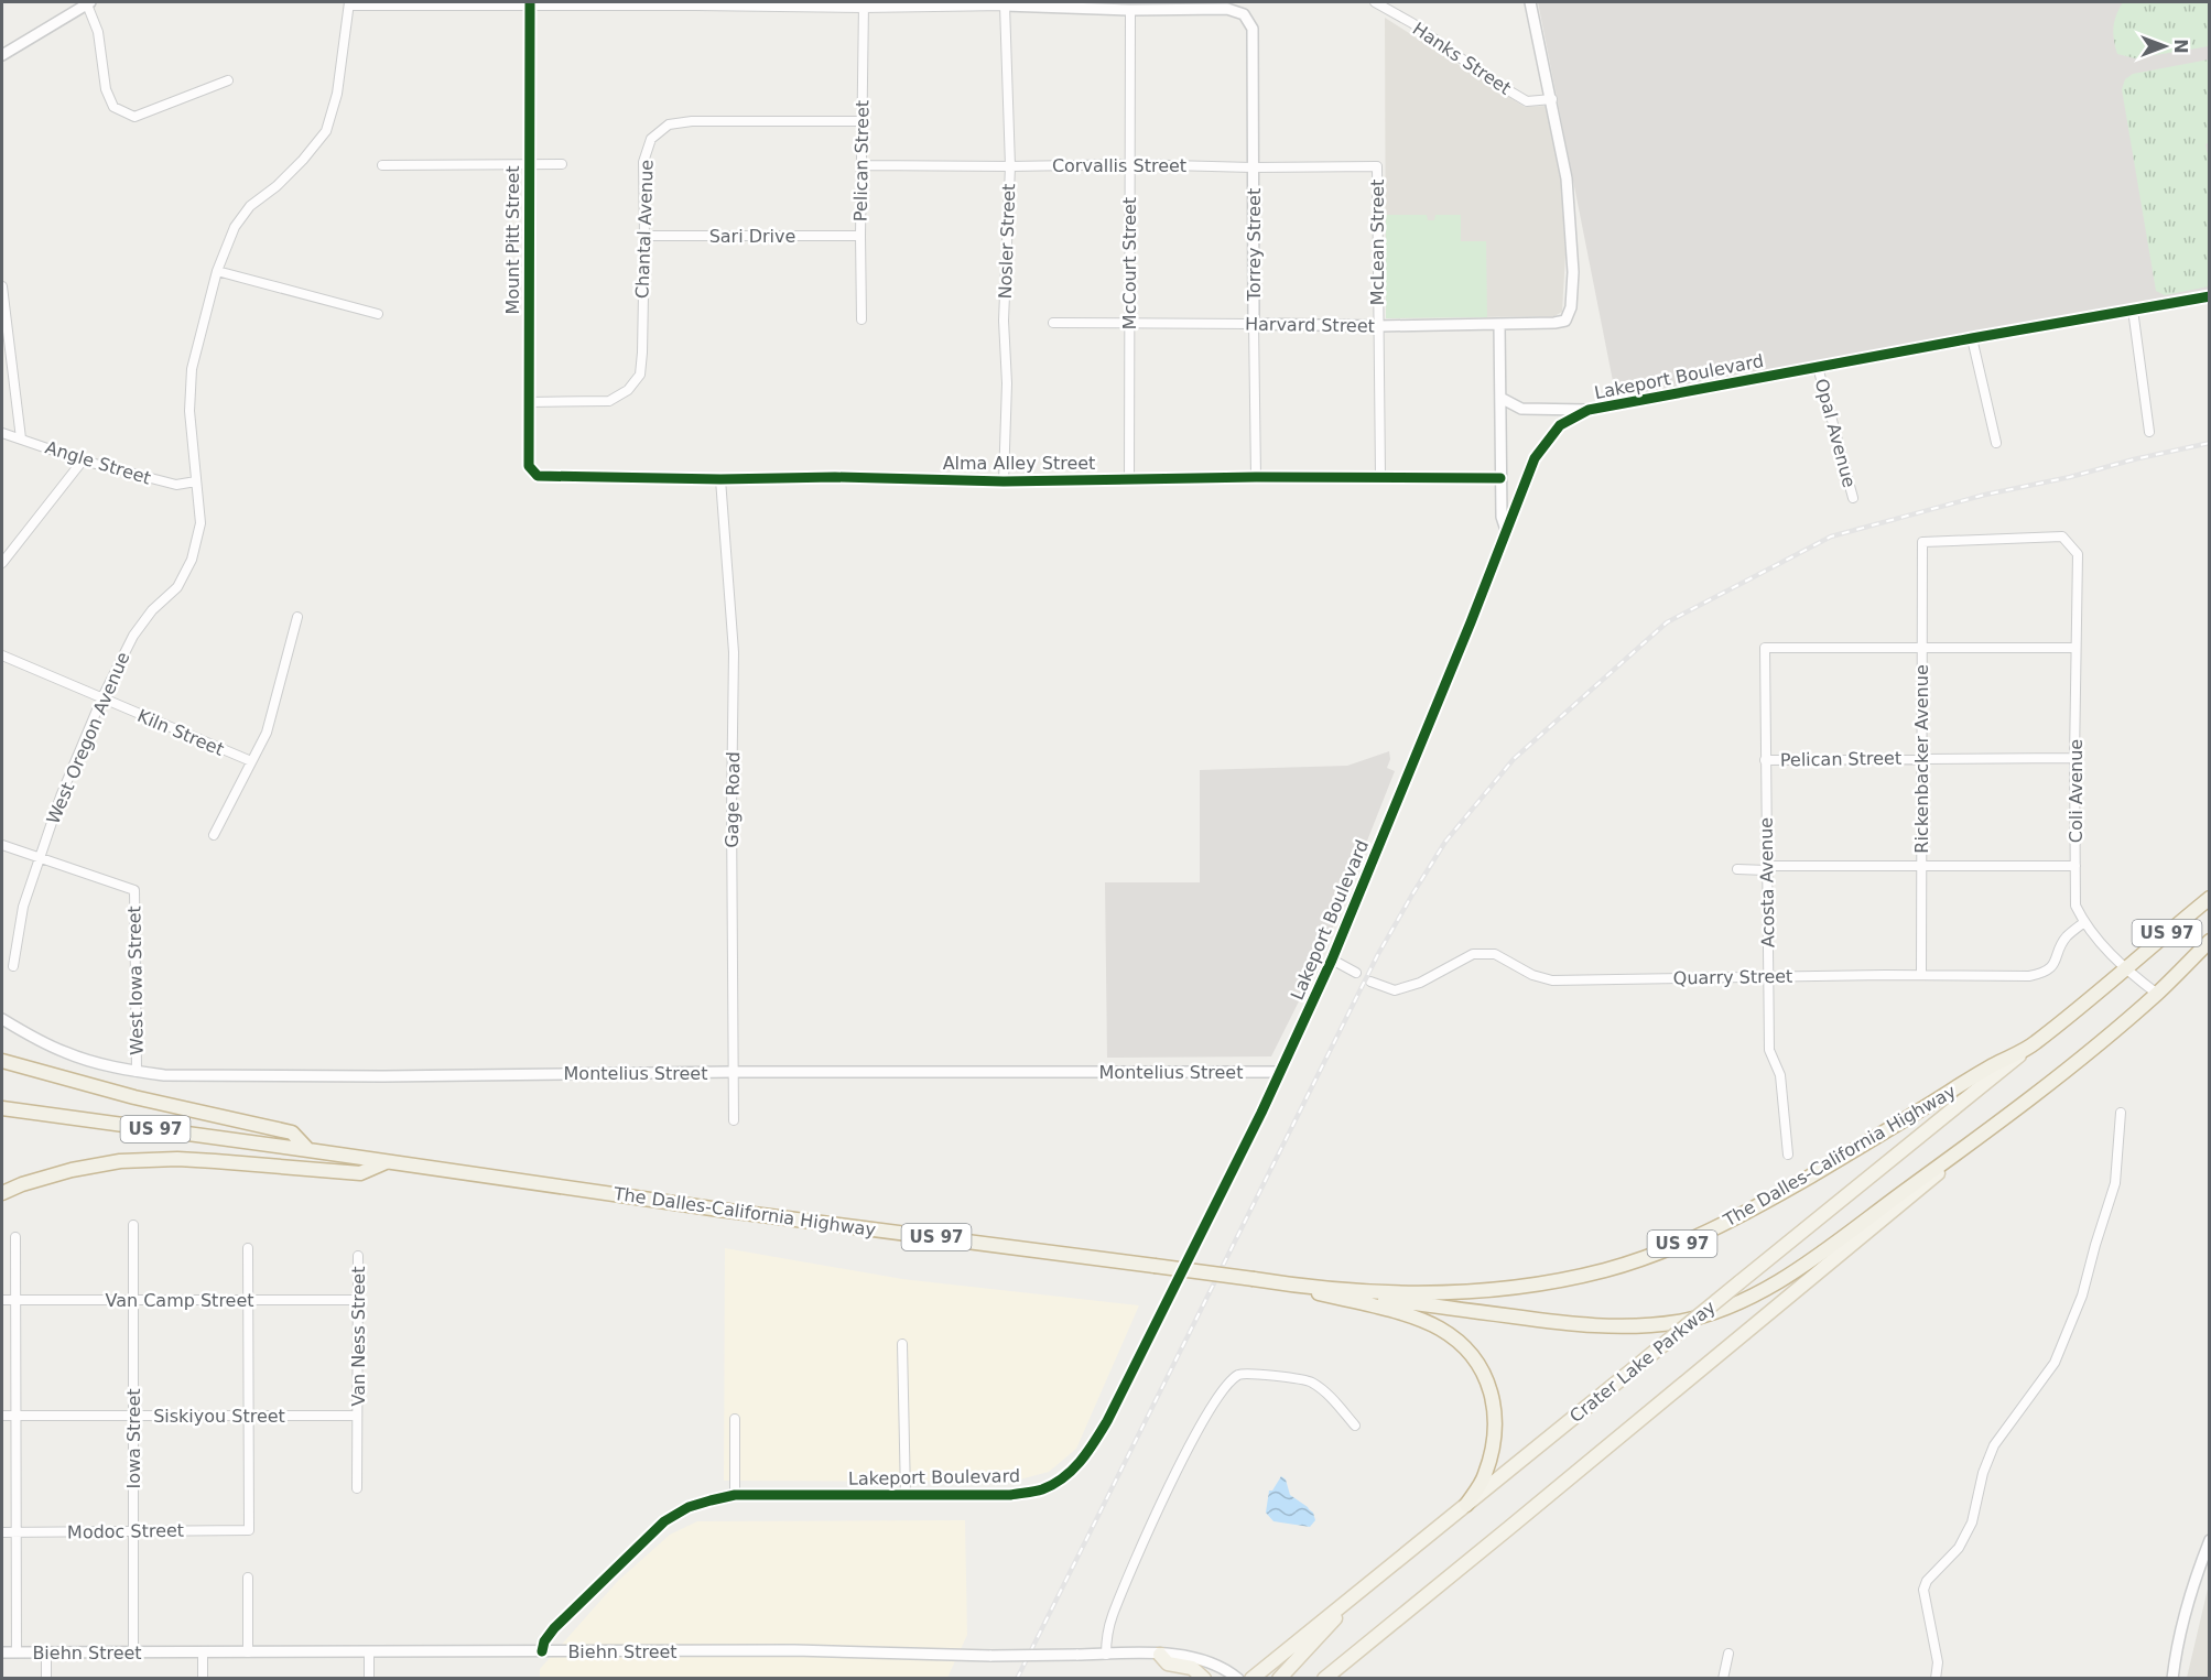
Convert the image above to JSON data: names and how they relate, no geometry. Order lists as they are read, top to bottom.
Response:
{
  "streets": {
    "highway": ["US 97", "The Dalles-California Highway"],
    "main road": ["Crater Lake Parkway"],
    "street": [
      "Hanks Street",
      "Pelican Street",
      "Corvallis Street",
      "Chantal Avenue",
      "Sari Drive",
      "Mount Pitt Street",
      "Nosler Street",
      "McLean Street",
      "Torrey Street",
      "McCourt Street",
      "Harvard Street",
      "Lakeport Boulevard",
      "Opal Avenue",
      "Angle Street",
      "Alma Alley Street",
      "Kiln Street",
      "West Oregon Avenue",
      "Rickenbacker Avenue",
      "Coli Avenue",
      "Gage Road",
      "Acosta Avenue",
      "Quarry Street",
      "West Iowa Street",
      "Montelius Street",
      "Van Camp Street",
      "Van Ness Street",
      "Siskiyou Street",
      "Iowa Street",
      "Modoc Street",
      "Biehn Street"
    ]
  },
  "crossings": [
    ["Hanks Street", "Harvard Street"],
    ["Pelican Street", "Corvallis Street"],
    ["Pelican Street", "Chantal Avenue"],
    ["Pelican Street", "Sari Drive"],
    ["Pelican Street", "Rickenbacker Avenue"],
    ["Pelican Street", "Coli Avenue"],
    ["Pelican Street", "Acosta Avenue"],
    ["Corvallis Street", "Nosler Street"],
    ["Corvallis Street", "McLean Street"],
    ["Corvallis Street", "Torrey Street"],
    ["Corvallis Street", "McCourt Street"],
    ["Chantal Avenue", "Sari Drive"],
    ["Chantal Avenue", "Mount Pitt Street"],
    ["Mount Pitt Street", "Alma Alley Street"],
    ["Nosler Street", "Alma Alley Street"],
    ["McLean Street", "Harvard Street"],
    ["McLean Street", "Alma Alley Street"],
    ["Torrey Street", "McCourt Street"],
    ["Torrey Street", "Harvard Street"],
    ["Torrey Street", "Alma Alley Street"],
    ["McCourt Street", "Harvard Street"],
    ["McCourt Street", "Alma Alley Street"],
    ["Lakeport Boulevard", "Opal Avenue"],
    ["Lakeport Boulevard", "Montelius Street"],
    ["Lakeport Boulevard", "Biehn Street"],
    ["Angle Street", "West Oregon Avenue"],
    ["Alma Alley Street", "Gage Road"],
    ["Kiln Street", "West Oregon Avenue"],
    ["West Oregon Avenue", "West Iowa Street"],
    ["Rickenbacker Avenue", "Coli Avenue"],
    ["Rickenbacker Avenue", "Acosta Avenue"],
    ["Rickenbacker Avenue", "Quarry Street"],
    ["Coli Avenue", "US 97"],
    ["Coli Avenue", "Quarry Street"],
    ["Coli Avenue", "The Dalles-California Highway"],
    ["Gage Road", "Montelius Street"],
    ["Acosta Avenue", "Quarry Street"],
    ["US 97", "The Dalles-California Highway"],
    ["West Iowa Street", "Montelius Street"],
    ["The Dalles-California Highway", "Crater Lake Parkway"],
    ["Van Camp Street", "Van Ness Street"],
    ["Van Camp Street", "Iowa Street"],
    ["Van Ness Street", "Siskiyou Street"],
    ["Siskiyou Street", "Iowa Street"],
    ["Siskiyou Street", "Modoc Street"],
    ["Iowa Street", "Modoc Street"],
    ["Iowa Street", "Biehn Street"]
  ],
  "north": "right"
}
